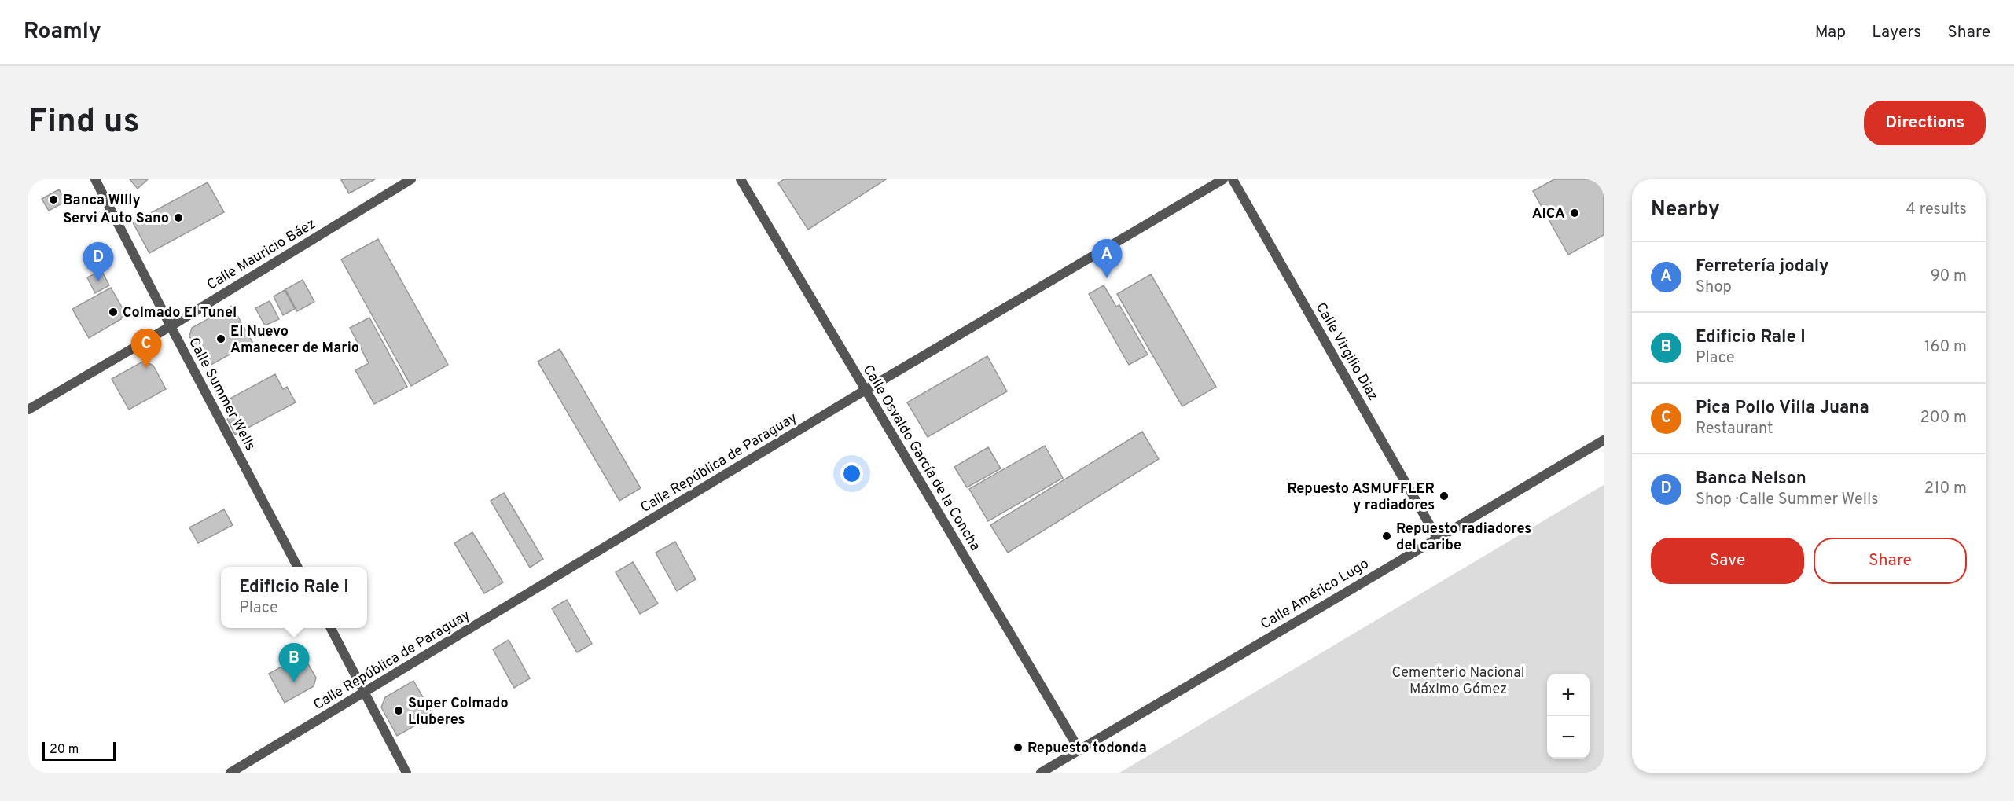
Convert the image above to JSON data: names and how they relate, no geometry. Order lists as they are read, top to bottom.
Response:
{
  "streets": {
    "street": [
      "Calle Mauricio Báez",
      "Calle Virgilio Diaz",
      "Calle Summer Wells",
      "Calle Osvaldo García de la Concha",
      "Calle República de Paraguay",
      "Calle Américo Lugo"
    ]
  },
  "crossings": [
    ["Calle Mauricio Báez", "Calle Summer Wells"],
    ["Calle Virgilio Diaz", "Calle Américo Lugo"],
    ["Calle Osvaldo García de la Concha", "Calle República de Paraguay"],
    ["Calle Osvaldo García de la Concha", "Calle Américo Lugo"]
  ],
  "parks": ["Cementerio Nacional Máximo Gómez"],
  "places": [
    "Banca WIlly",
    "AICA",
    "Servi Auto Sano",
    "Colmado El Tunel",
    "El Nuevo Amanecer de Mario",
    "Repuesto ASMUFFLER y radiadores",
    "Repuesto radiadores del caribe",
    "Super Colmado Lluberes",
    "Repuesto todonda"
  ],
  "scale_bar": "20 m",
  "page": {
    "header": "Roamly",
    "nav": ["Map", "Layers", "Share"],
    "buttons": [
      "Directions",
      ["Save", "Share"]
    ],
    "title": "Find us",
    "heading": ["Nearby", "4 results"],
    "pins": [
      "A",
      "D",
      "C",
      "B"
    ],
    "list": [
      {
        "mark": "A",
        "name": "Ferretería jodaly",
        "note": "Shop",
        "value": "90 m"
      },
      {
        "mark": "B",
        "name": "Edificio Rale I",
        "note": "Place",
        "value": "160 m"
      },
      {
        "mark": "C",
        "name": "Pica Pollo Villa Juana",
        "note": "Restaurant",
        "value": "200 m"
      },
      {
        "mark": "D",
        "name": "Banca Nelson",
        "note": "Shop · Calle Summer Wells",
        "value": "210 m"
      }
    ],
    "popup": ["Edificio Rale I", "Place"],
    "map_buttons": ["+", "−"],
    "scale": "20 m"
  }
}
